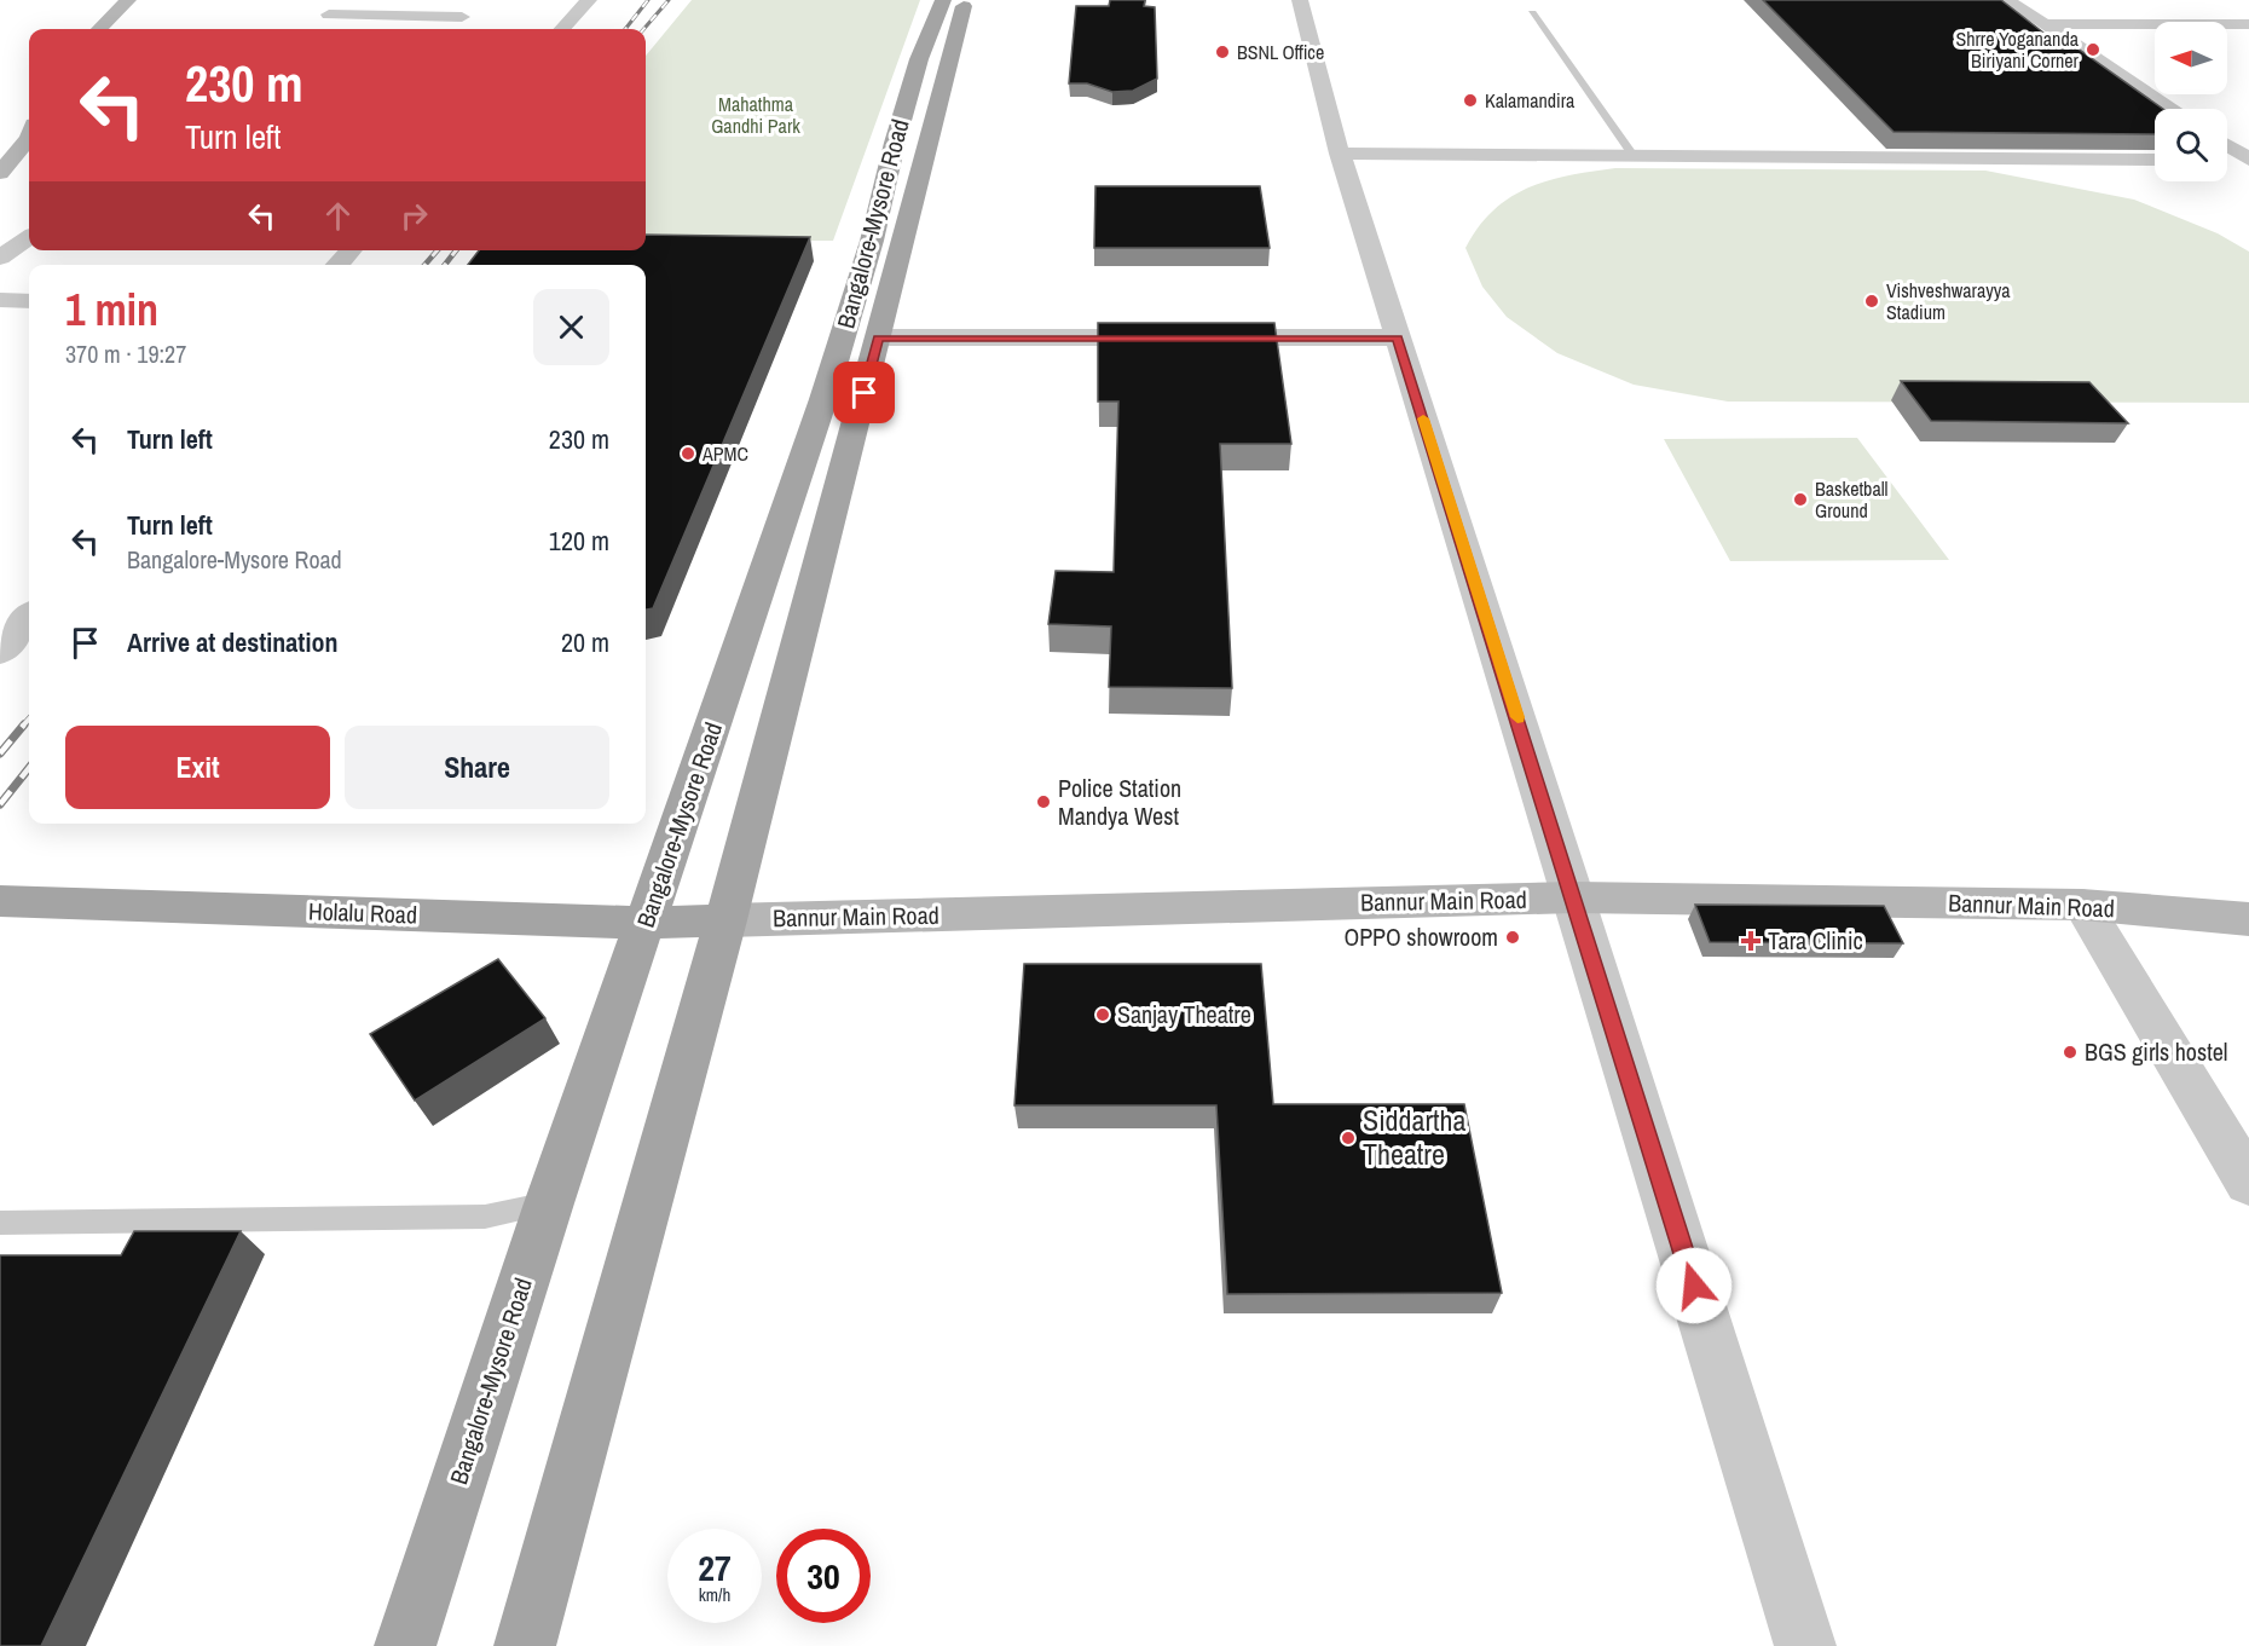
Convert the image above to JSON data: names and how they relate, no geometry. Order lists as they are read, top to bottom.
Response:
{
  "streets": {
    "main road": ["Bangalore-Mysore Road", "Bannur Main Road", "Holalu Road"]
  },
  "crossings": [
    ["Bangalore-Mysore Road", "Bannur Main Road"],
    ["Bangalore-Mysore Road", "Holalu Road"],
    ["Bannur Main Road", "Holalu Road"]
  ],
  "parks": ["Mahathma Gandhi Park"],
  "places": {
    "other": [
      "Shrre Yogananda Biriyani Corner",
      "BSNL Office",
      "Kalamandira",
      "Vishveshwarayya Stadium",
      "APMC",
      "Basketball Ground",
      "Police Station Mandya West",
      "OPPO showroom",
      "Sanjay Theatre",
      "BGS girls hostel",
      "Siddartha Theatre"
    ],
    "health": ["Tara Clinic"]
  },
  "north": "left",
  "page": {
    "turn": ["230 m", "Turn left"],
    "heading": ["1 min", "370 m · 19:27"],
    "list": [
      {
        "name": "Turn left",
        "value": "230 m"
      },
      {
        "name": "Turn left",
        "note": "Bangalore-Mysore Road",
        "value": "120 m"
      },
      {
        "name": "Arrive at destination",
        "value": "20 m"
      }
    ],
    "buttons": ["Exit", "Share"],
    "speed": "27 km/h",
    "limit": "30"
  }
}
